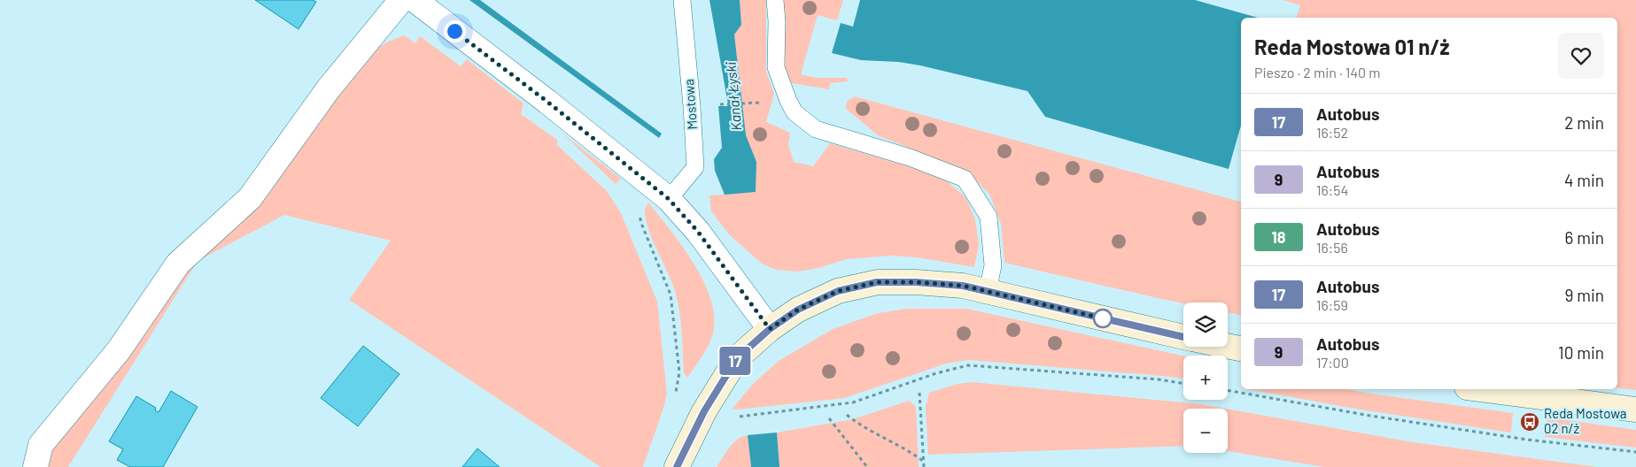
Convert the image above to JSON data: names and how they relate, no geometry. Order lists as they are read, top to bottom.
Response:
{
  "streets": {
    "lane": ["Mostowa"]
  },
  "water": ["Kanał Łyski"],
  "places": {
    "bus stop": ["Reda Mostowa 02 n/ż"]
  },
  "lines": ["bus line 17"],
  "page": {
    "on_map": "17",
    "heading": ["Reda Mostowa 01 n/ż", "Pieszo · 2 min · 140 m"],
    "list": [
      {
        "mark": "17",
        "name": "Autobus",
        "note": "16:52",
        "value": "2 min"
      },
      {
        "mark": "9",
        "name": "Autobus",
        "note": "16:54",
        "value": "4 min"
      },
      {
        "mark": "18",
        "name": "Autobus",
        "note": "16:56",
        "value": "6 min"
      },
      {
        "mark": "17",
        "name": "Autobus",
        "note": "16:59",
        "value": "9 min"
      },
      {
        "mark": "9",
        "name": "Autobus",
        "note": "17:00",
        "value": "10 min"
      }
    ],
    "map_buttons": ["+", "−"]
  }
}
